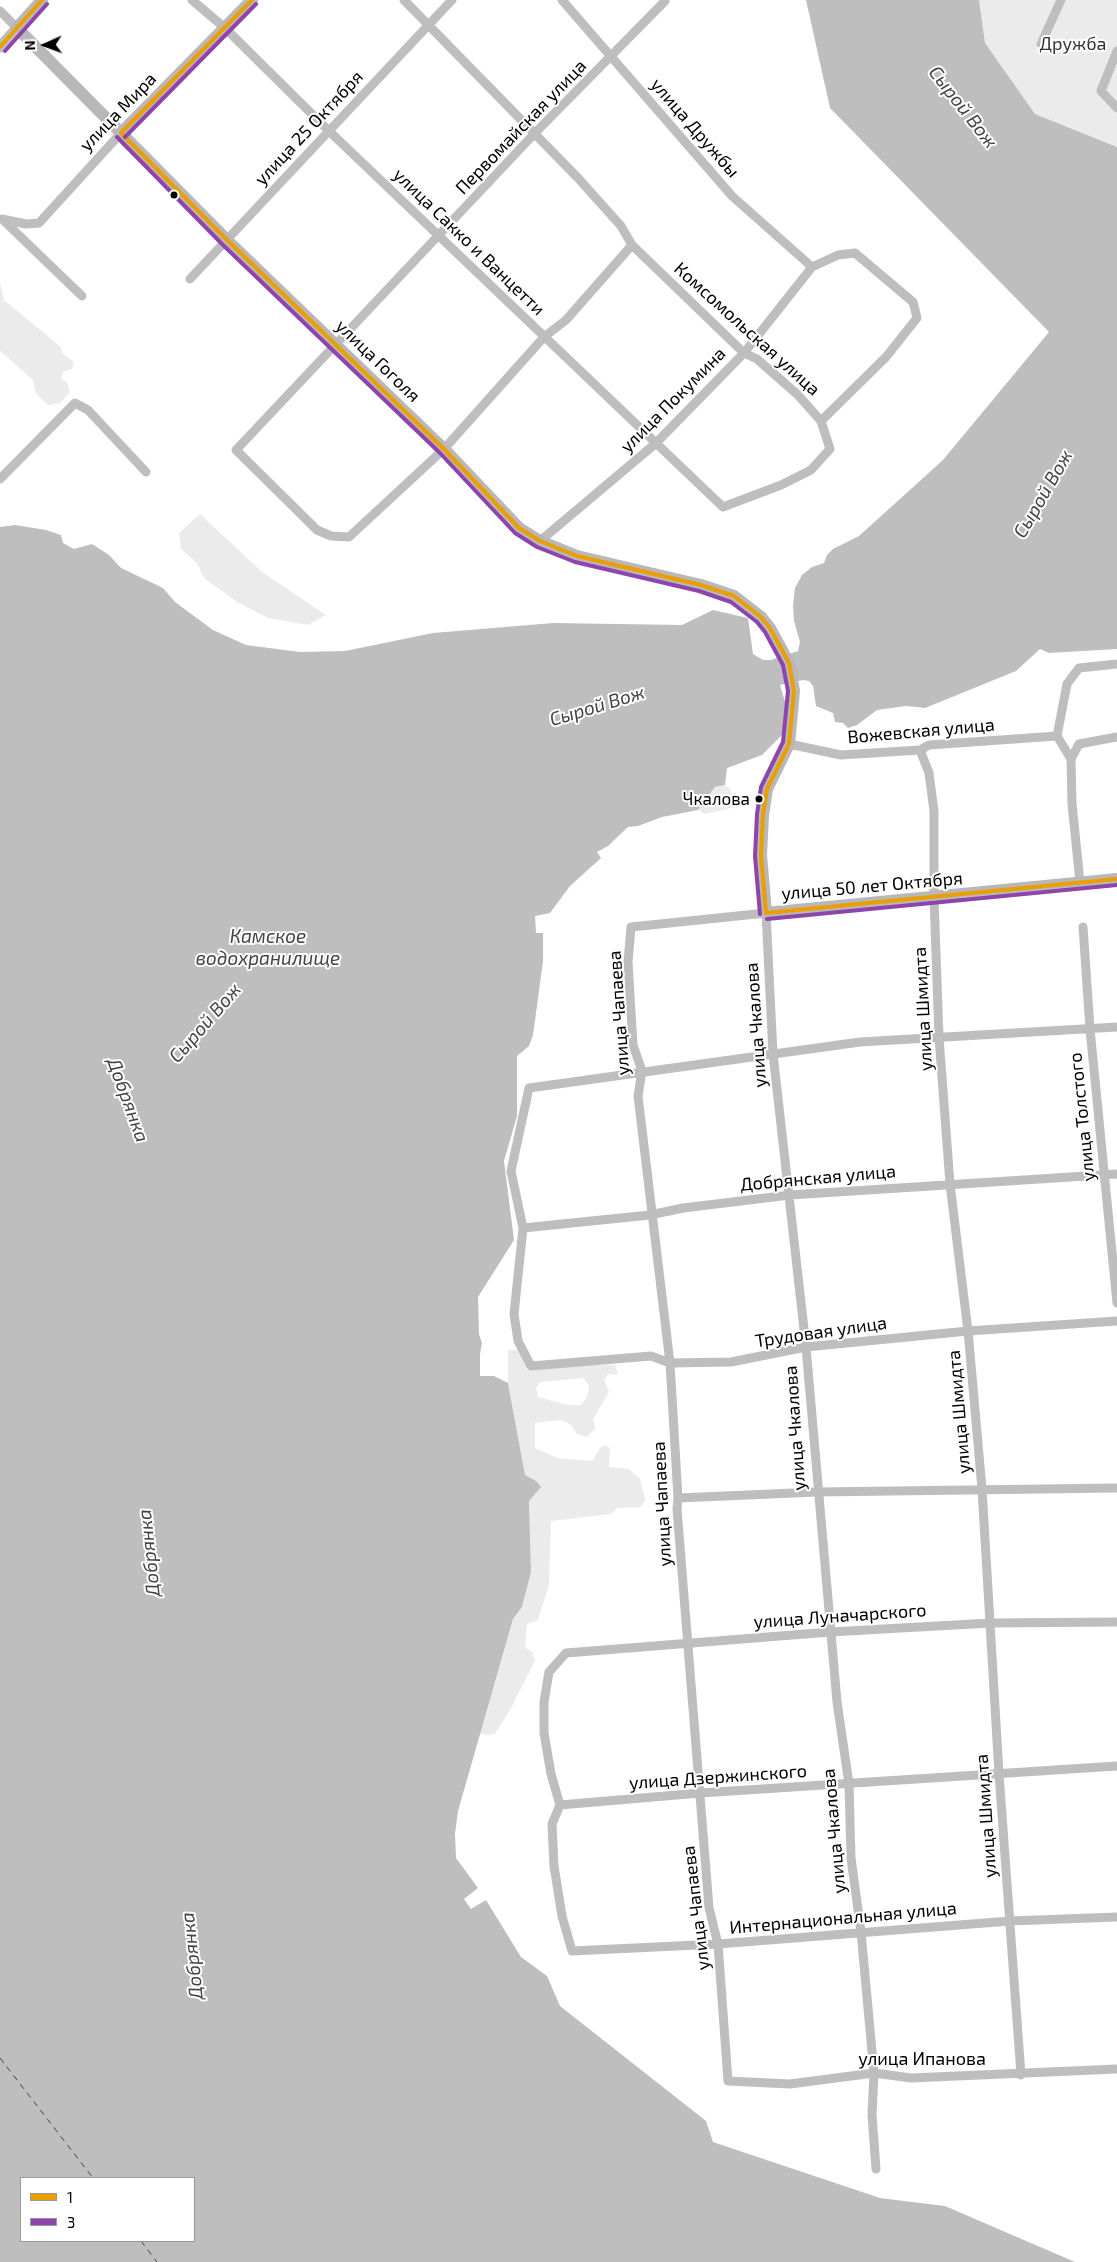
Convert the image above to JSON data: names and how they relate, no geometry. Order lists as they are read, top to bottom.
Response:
{
  "streets": {
    "main road": [
      "улица Мира",
      "улица Гоголя",
      "улица 50 лет Октября",
      "улица Чкалова"
    ],
    "street": [
      "Первомайская улица",
      "улица 25 Октября",
      "улица Дружбы",
      "улица Сакко и Ванцетти",
      "Комсомольская улица",
      "улица Покумина",
      "Вожевская улица",
      "улица Шмидта",
      "улица Чапаева",
      "улица Толстого",
      "Добрянская улица",
      "Трудовая улица",
      "улица Луначарского",
      "улица Дзержинского",
      "Интернациональная улица",
      "улица Ипанова"
    ]
  },
  "crossings": [
    ["улица Мира", "улица Сакко и Ванцетти"],
    ["улица Мира", "улица Гоголя"],
    ["Первомайская улица", "улица Дружбы"],
    ["Первомайская улица", "улица Сакко и Ванцетти"],
    ["Первомайская улица", "Комсомольская улица"],
    ["Первомайская улица", "улица Гоголя"],
    ["улица 25 Октября", "улица Сакко и Ванцетти"],
    ["улица 25 Октября", "Комсомольская улица"],
    ["улица 25 Октября", "улица Гоголя"],
    ["улица Дружбы", "улица Покумина"],
    ["улица Сакко и Ванцетти", "Комсомольская улица"],
    ["улица Сакко и Ванцетти", "улица Покумина"],
    ["Комсомольская улица", "улица Покумина"],
    ["улица Гоголя", "улица Покумина"],
    ["улица Гоголя", "улица Чкалова"],
    ["Вожевская улица", "улица Шмидта"],
    ["Вожевская улица", "улица Чкалова"],
    ["улица 50 лет Октября", "улица Шмидта"],
    ["улица 50 лет Октября", "улица Чапаева"],
    ["улица 50 лет Октября", "улица Чкалова"],
    ["улица Шмидта", "Добрянская улица"],
    ["улица Шмидта", "Трудовая улица"],
    ["улица Шмидта", "улица Луначарского"],
    ["улица Шмидта", "улица Дзержинского"],
    ["улица Шмидта", "Интернациональная улица"],
    ["улица Шмидта", "улица Ипанова"],
    ["улица Чапаева", "Добрянская улица"],
    ["улица Чапаева", "Трудовая улица"],
    ["улица Чапаева", "улица Луначарского"],
    ["улица Чапаева", "улица Дзержинского"],
    ["улица Чапаева", "Интернациональная улица"],
    ["улица Чапаева", "улица Ипанова"],
    ["улица Чкалова", "Добрянская улица"],
    ["улица Чкалова", "Трудовая улица"],
    ["улица Чкалова", "улица Луначарского"],
    ["улица Чкалова", "улица Дзержинского"],
    ["улица Чкалова", "Интернациональная улица"],
    ["улица Чкалова", "улица Ипанова"],
    ["улица Толстого", "Добрянская улица"],
    ["Добрянская улица", "Трудовая улица"],
    ["улица Луначарского", "улица Дзержинского"],
    ["улица Луначарского", "Интернациональная улица"],
    ["улица Дзержинского", "Интернациональная улица"]
  ],
  "water": ["Сырой Вож", "Камское водохранилище", "Добрянка"],
  "parks": ["Дружба"],
  "places": ["Чкалова"],
  "lines": ["transit line 1", "transit line 3"],
  "legend": ["1", "3"],
  "north": "left"
}
